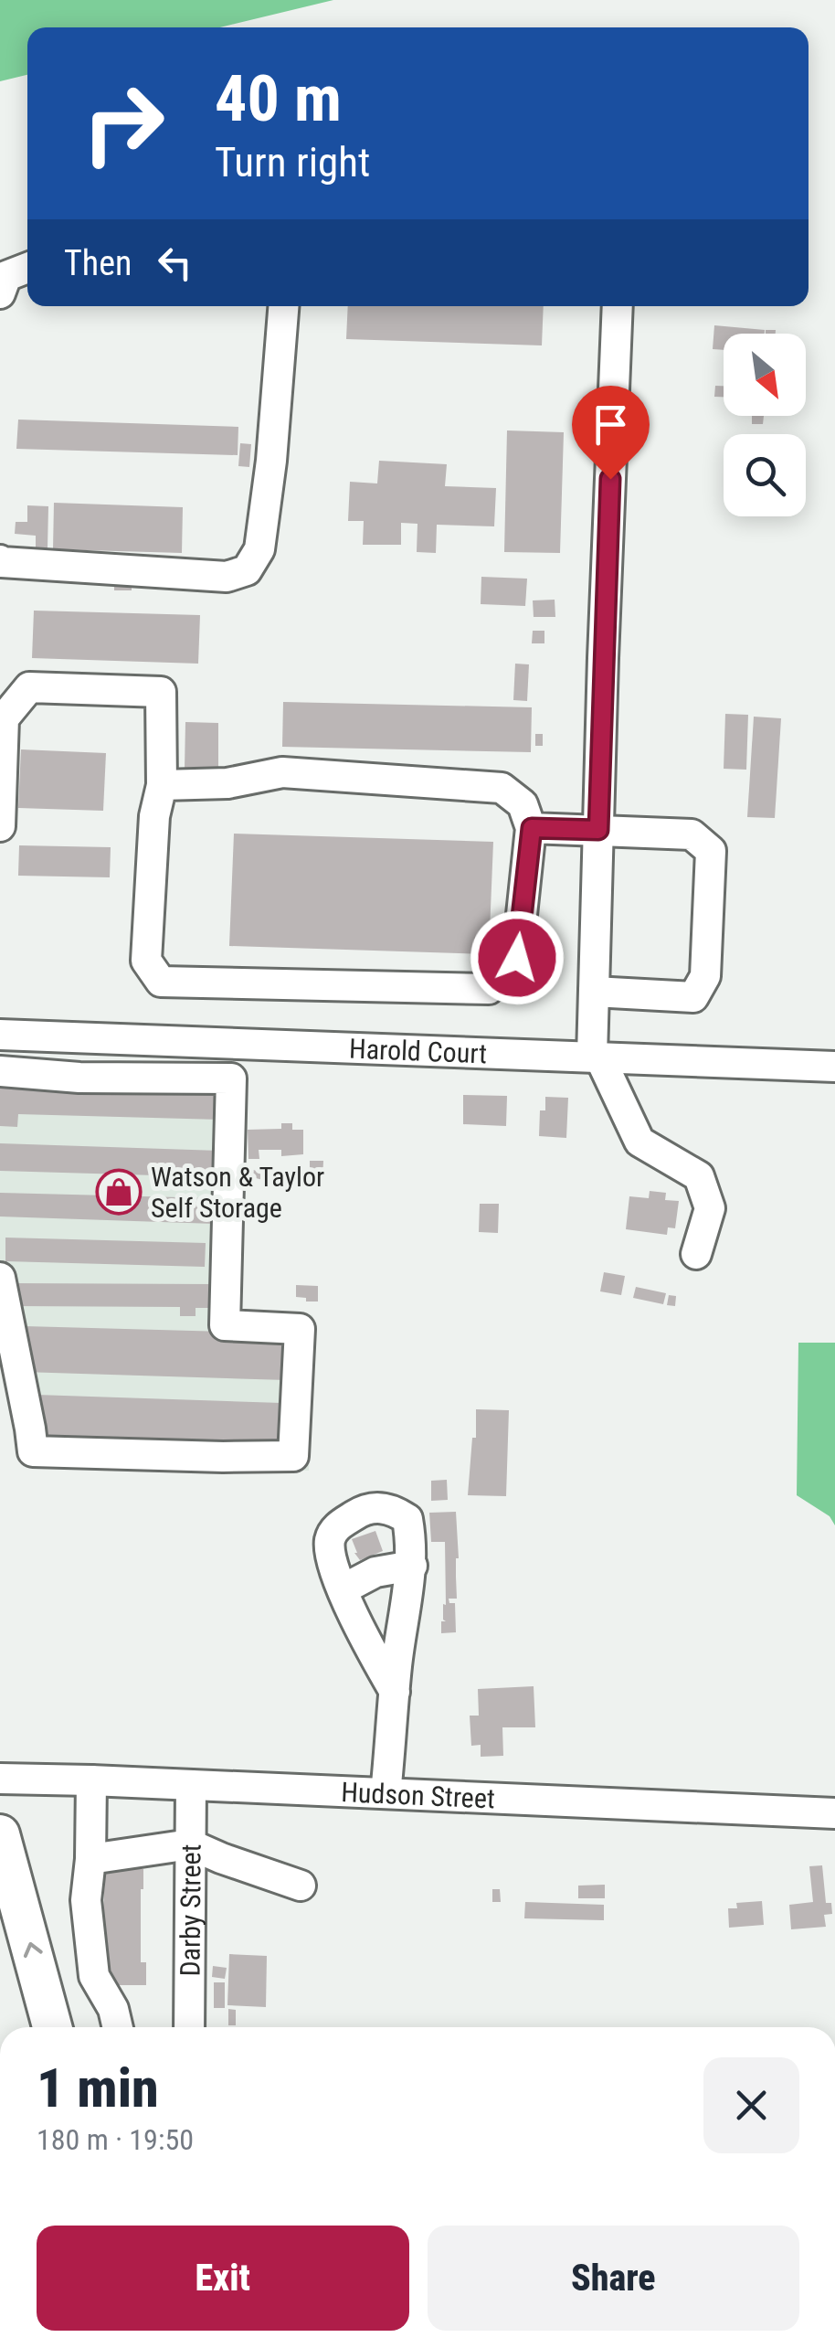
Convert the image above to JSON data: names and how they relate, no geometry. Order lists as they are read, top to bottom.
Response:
{
  "streets": {
    "street": ["Harold Court", "Hudson Street", "Darby Street"]
  },
  "crossings": [
    ["Hudson Street", "Darby Street"]
  ],
  "places": {
    "shop": ["Watson & Taylor Self Storage"]
  },
  "north": "bottom right",
  "page": {
    "turn": ["40 m", "Turn right"],
    "then": "Then",
    "heading": ["1 min", "180 m · 19:50"],
    "buttons": ["Exit", "Share"]
  }
}
